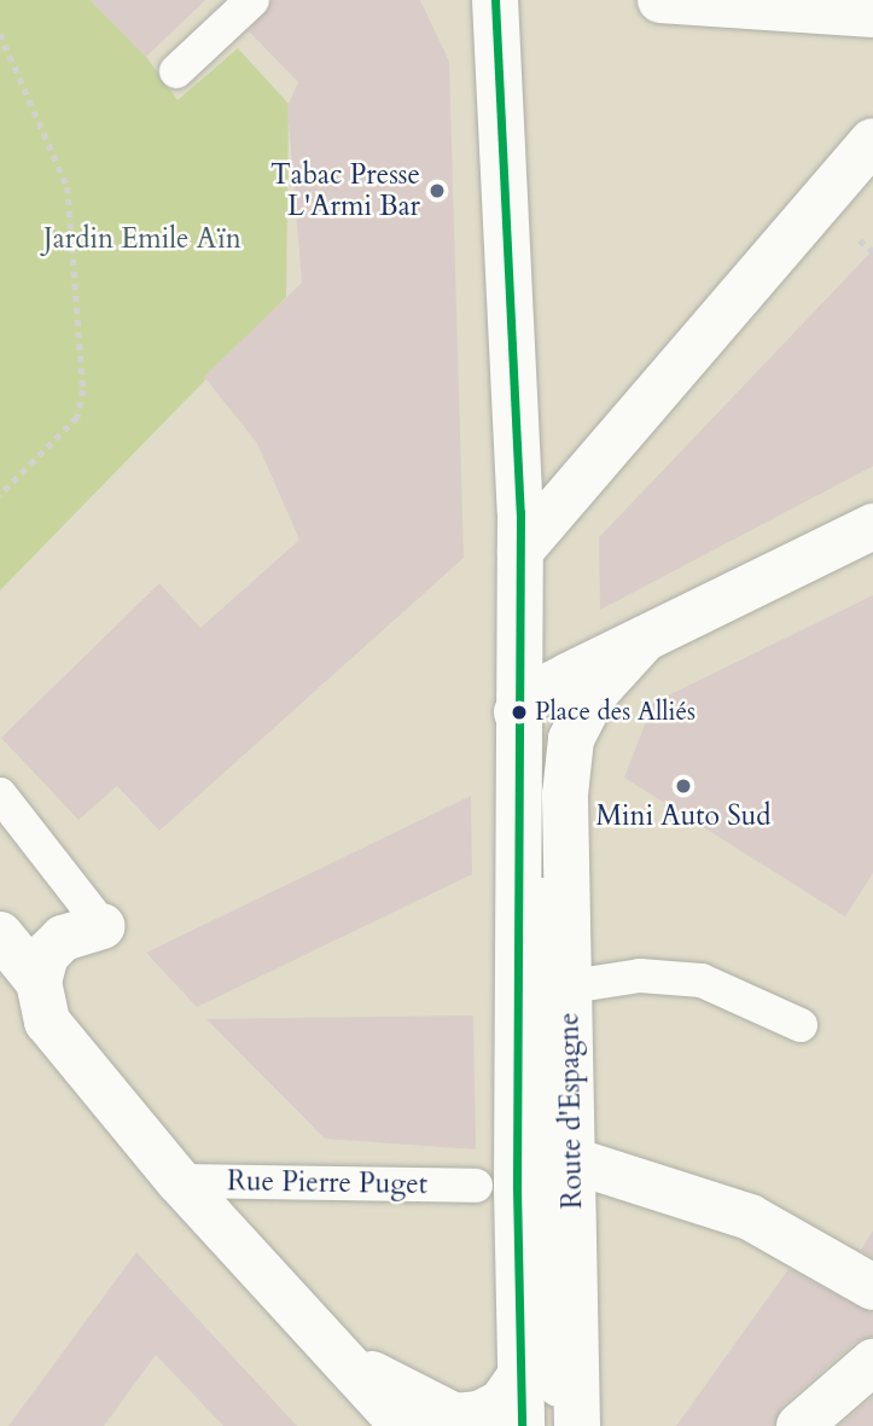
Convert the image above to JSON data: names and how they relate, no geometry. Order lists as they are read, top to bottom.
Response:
{
  "streets": {
    "main road": ["Route d'Espagne"],
    "lane": ["Rue Pierre Puget"]
  },
  "parks": ["Jardin Emile Aïn"],
  "places": ["Tabac Presse L'Armi Bar", "Place des Alliés", "Mini Auto Sud"]
}
